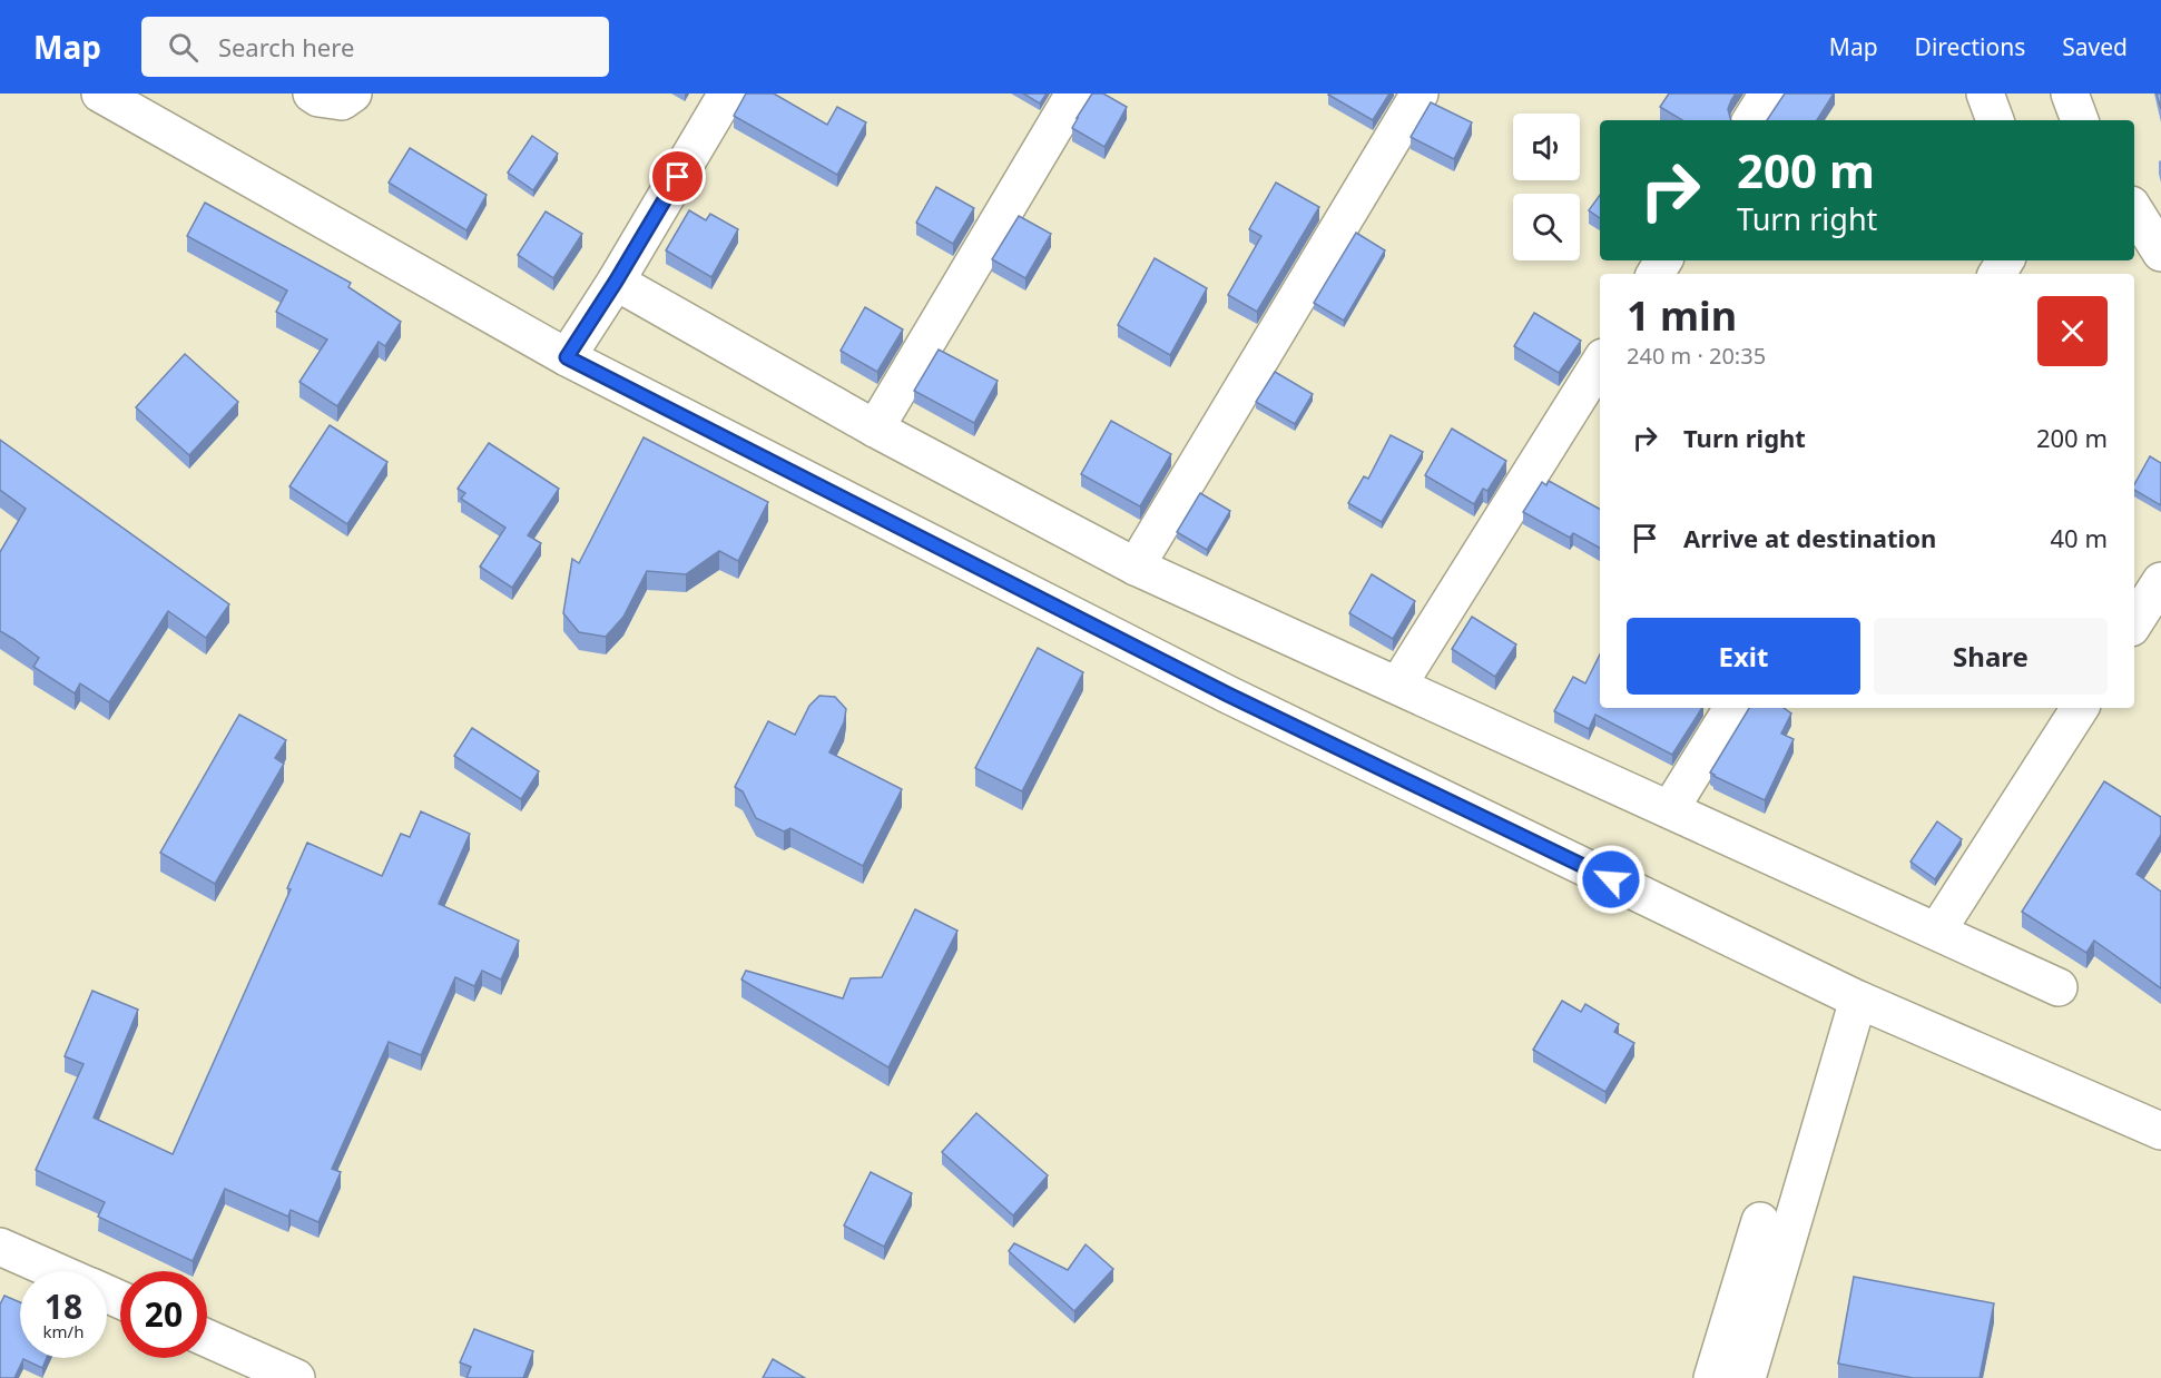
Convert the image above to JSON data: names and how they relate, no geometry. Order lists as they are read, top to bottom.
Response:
{
  "page": {
    "header": "Map",
    "search": "Search here",
    "nav": ["Map", "Directions", "Saved"],
    "turn": ["200 m", "Turn right"],
    "heading": ["1 min", "240 m · 20:35"],
    "list": [
      {
        "name": "Turn right",
        "value": "200 m"
      },
      {
        "name": "Arrive at destination",
        "value": "40 m"
      }
    ],
    "buttons": ["Exit", "Share"],
    "speed": "18 km/h",
    "limit": "20"
  }
}
